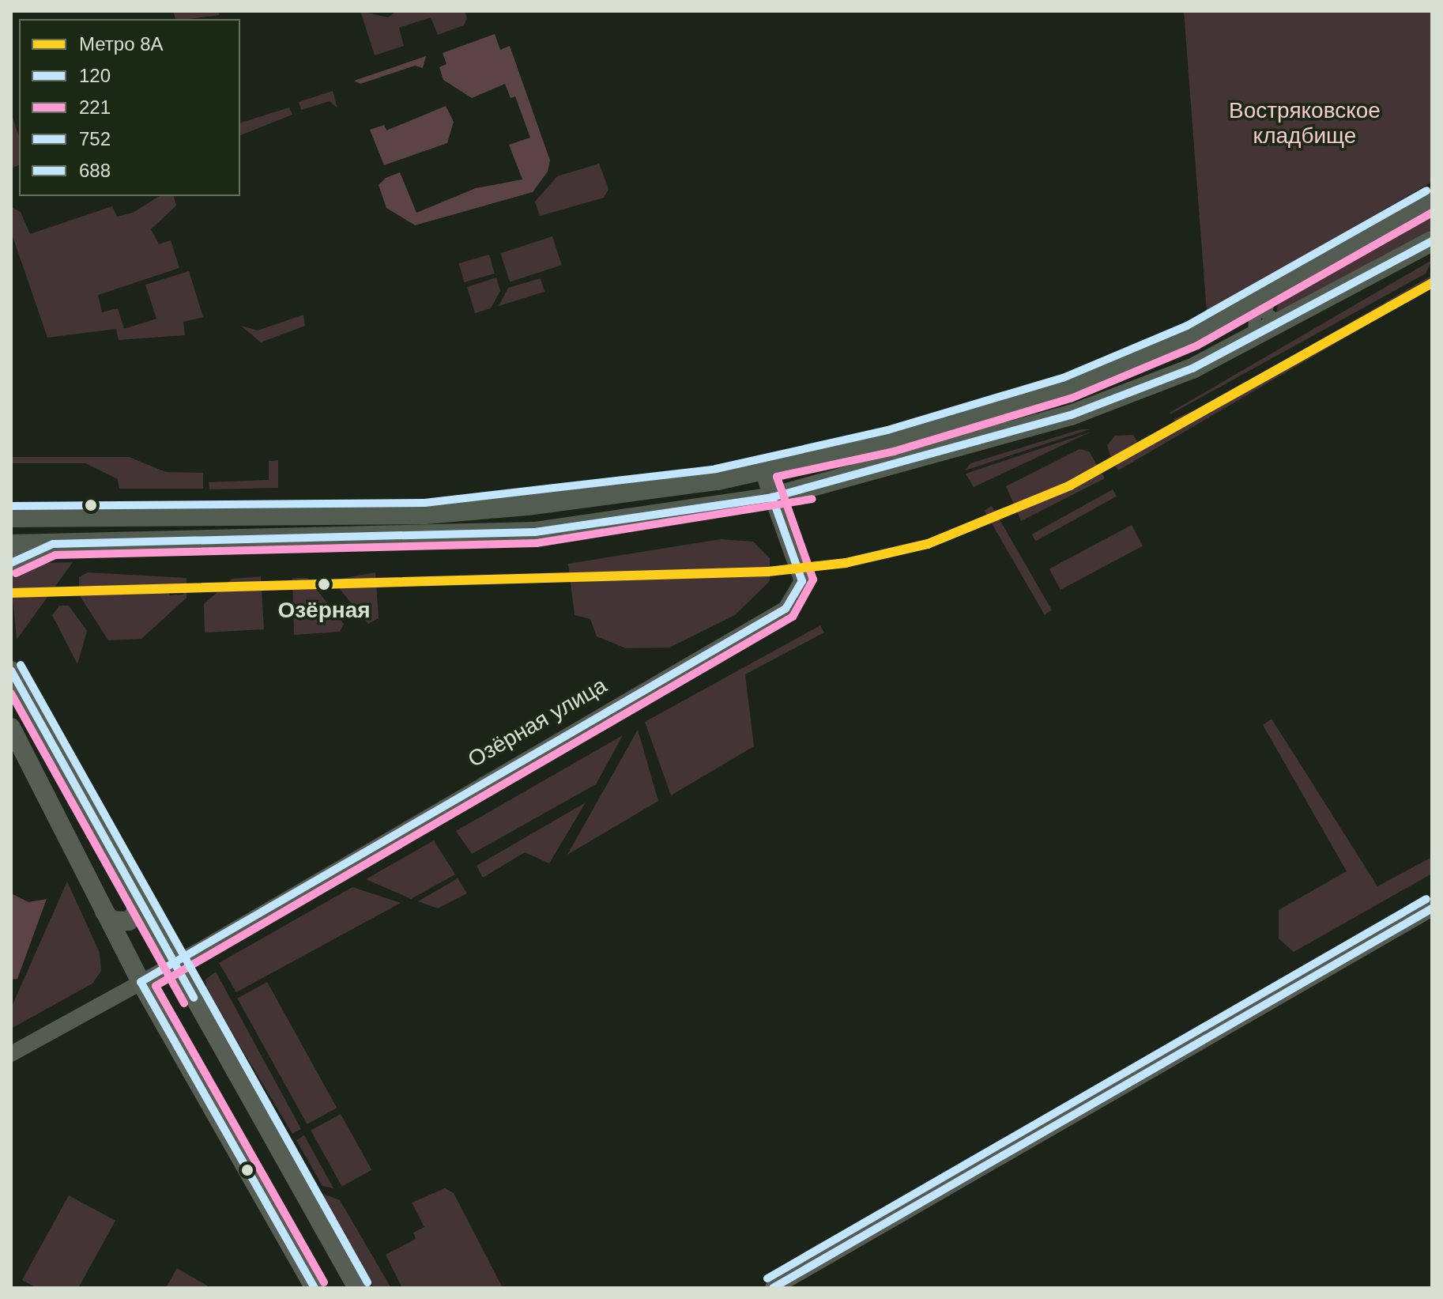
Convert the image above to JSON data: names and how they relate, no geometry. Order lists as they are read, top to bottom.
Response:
{
  "streets": {
    "street": ["Озёрная улица"]
  },
  "parks": ["Востряковское кладбище"],
  "places": ["Озёрная"],
  "lines": [
    "transit line 752",
    "transit line 221",
    "transit line 120",
    "metro line 8А",
    "transit line 688"
  ],
  "legend": [
    "Метро 8А",
    "120",
    "221",
    "752",
    "688"
  ]
}
